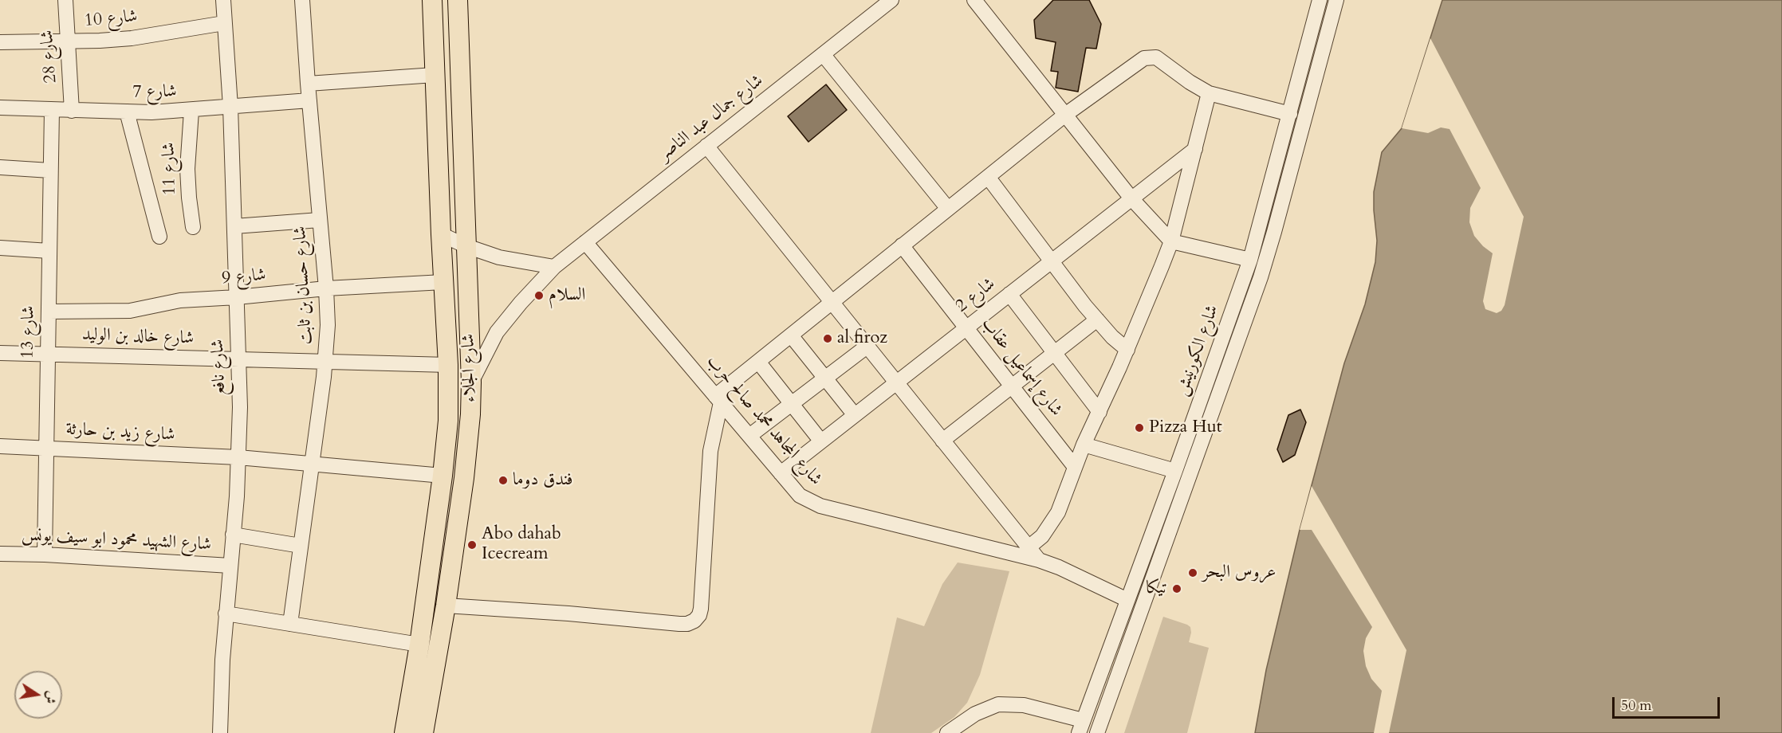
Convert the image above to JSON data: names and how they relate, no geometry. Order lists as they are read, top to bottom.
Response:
{
  "streets": {
    "main road": ["شارع الجلاء"],
    "street": [
      "شارع 10",
      "شارع 28",
      "شارع 7",
      "شارع جمال عبد الناصر",
      "شارع 11",
      "شارع 9",
      "شارع حسان بن ثابت",
      "شارع 2",
      "شارع 13",
      "شارع خالد بن الوليد",
      "شارع الكورنيش",
      "شارع نافع",
      "شارع إسماعيل عقاب",
      "شارع المجاهد محمد صالح حرب",
      "شارع زيد بن حارثة",
      "شارع الشهيد محمود ابو سيف يونس"
    ]
  },
  "crossings": [
    ["شارع 10", "شارع 28"],
    ["شارع 10", "شارع نافع"],
    ["شارع 28", "شارع 7"],
    ["شارع 7", "شارع 11"],
    ["شارع 7", "شارع حسان بن ثابت"],
    ["شارع 7", "شارع 13"],
    ["شارع 7", "شارع نافع"],
    ["شارع جمال عبد الناصر", "شارع الجلاء"],
    ["شارع جمال عبد الناصر", "شارع المجاهد محمد صالح حرب"],
    ["شارع 9", "شارع حسان بن ثابت"],
    ["شارع 9", "شارع 13"],
    ["شارع 9", "شارع نافع"],
    ["شارع 9", "شارع الجلاء"],
    ["شارع حسان بن ثابت", "شارع خالد بن الوليد"],
    ["شارع حسان بن ثابت", "شارع زيد بن حارثة"],
    ["شارع 2", "شارع إسماعيل عقاب"],
    ["شارع 2", "شارع المجاهد محمد صالح حرب"],
    ["شارع 13", "شارع خالد بن الوليد"],
    ["شارع 13", "شارع زيد بن حارثة"],
    ["شارع 13", "شارع الشهيد محمود ابو سيف يونس"],
    ["شارع خالد بن الوليد", "شارع نافع"],
    ["شارع خالد بن الوليد", "شارع الجلاء"],
    ["شارع الكورنيش", "شارع المجاهد محمد صالح حرب"],
    ["شارع نافع", "شارع زيد بن حارثة"],
    ["شارع نافع", "شارع الشهيد محمود ابو سيف يونس"],
    ["شارع الجلاء", "شارع زيد بن حارثة"]
  ],
  "places": [
    "السلام",
    "al firoz",
    "Pizza Hut",
    "فندق دوما",
    "Abo dahab Icecream",
    "عروس البحر",
    "تيكا"
  ],
  "scale_bar": "50 m",
  "north": "right"
}
